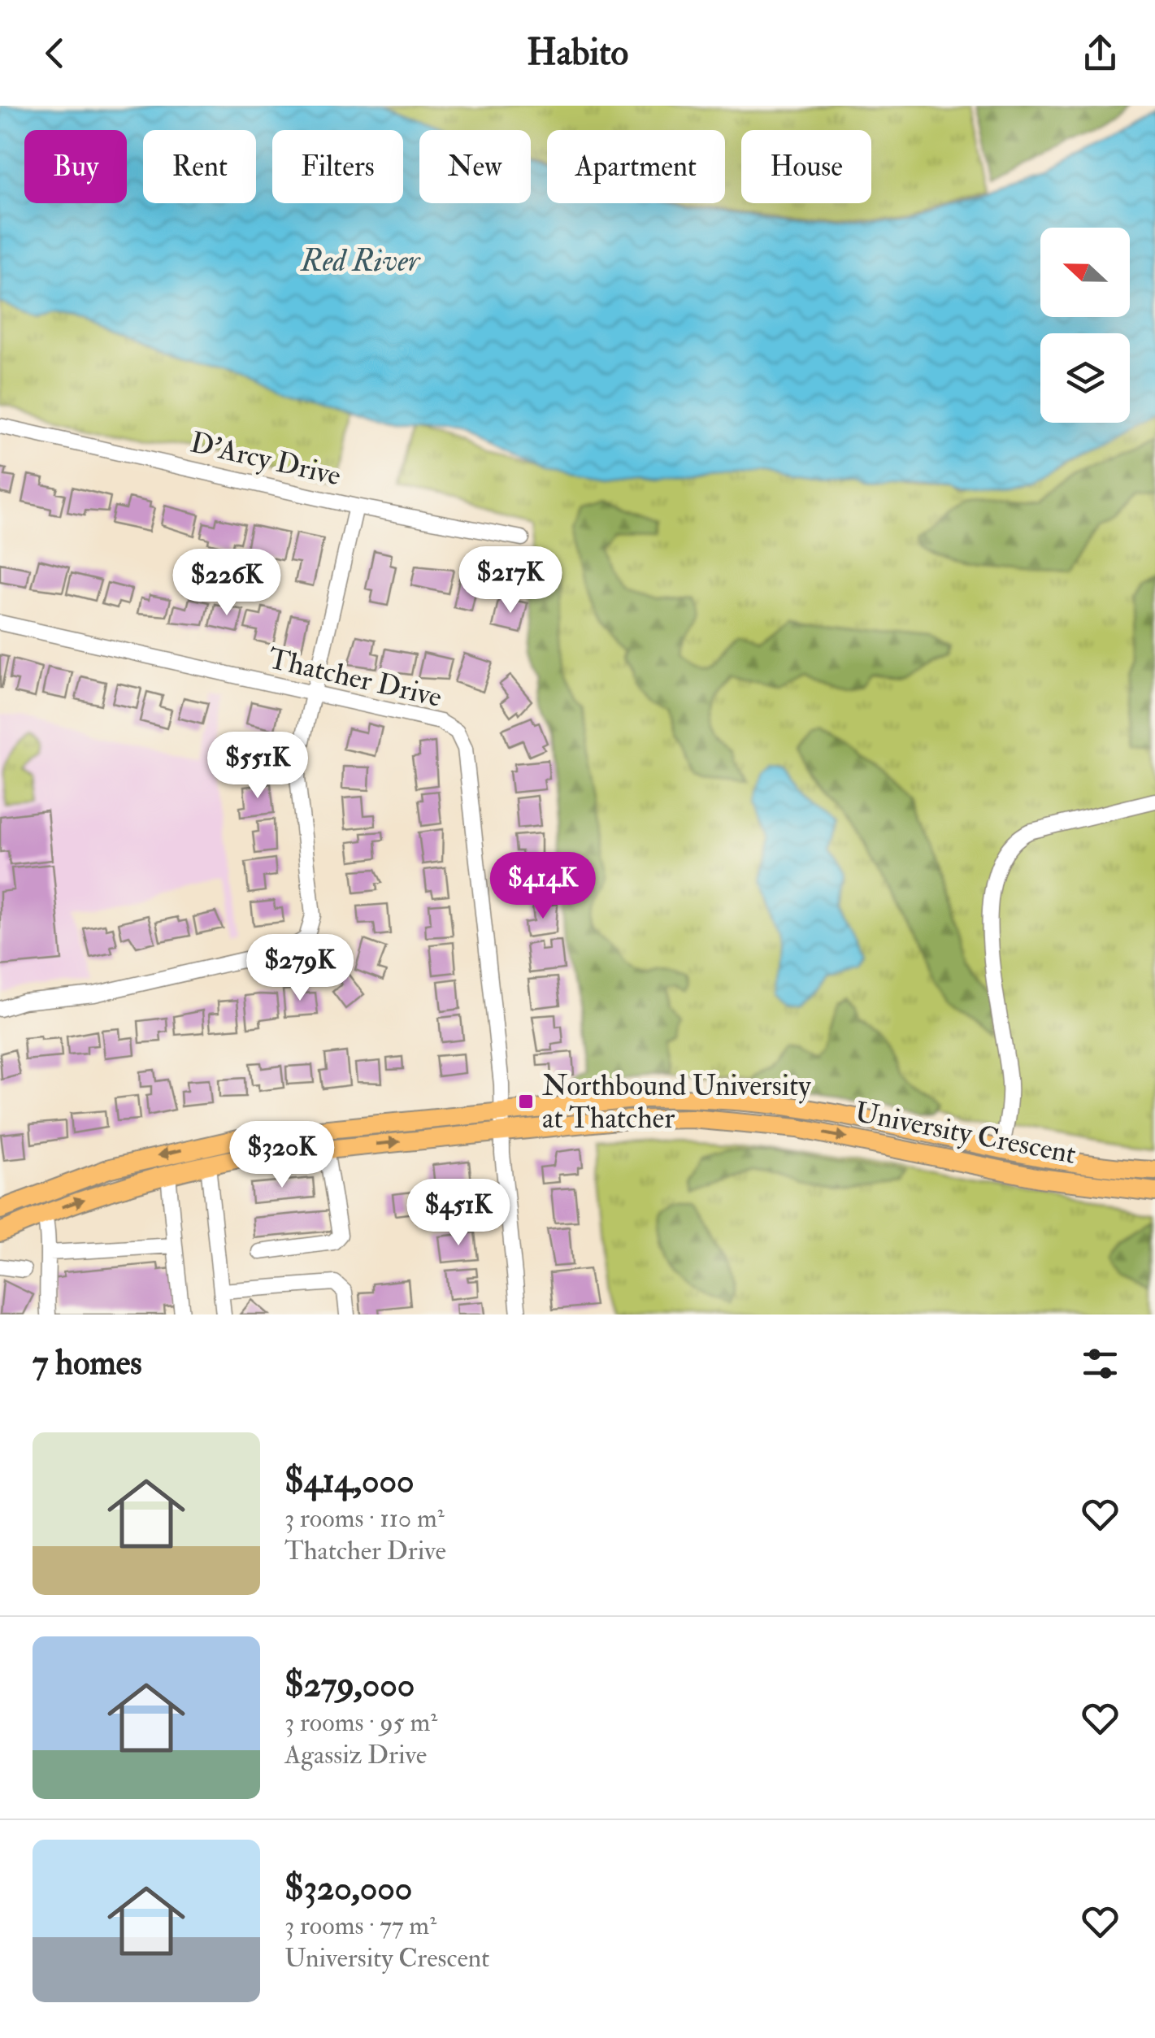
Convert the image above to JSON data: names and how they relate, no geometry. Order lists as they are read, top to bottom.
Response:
{
  "streets": {
    "main road": ["University Crescent"],
    "street": ["D'Arcy Drive", "Thatcher Drive"]
  },
  "crossings": [
    ["Thatcher Drive", "University Crescent"]
  ],
  "water": ["Red River"],
  "places": {
    "transit": ["Northbound University at Thatcher"]
  },
  "north": "left",
  "page": {
    "header": "Habito",
    "chip": [
      "Buy",
      "Rent",
      "Filters",
      "New",
      "Apartment",
      "House"
    ],
    "price": [
      "$217K",
      "$226K",
      "$551K",
      "$414K",
      "$279K",
      "$320K",
      "$451K"
    ],
    "heading": "7 homes",
    "list": [
      {
        "name": "$414,000",
        "note": "3 rooms · 110 m² · Thatcher Drive"
      },
      {
        "name": "$279,000",
        "note": "3 rooms · 95 m² · Agassiz Drive"
      },
      {
        "name": "$320,000",
        "note": "3 rooms · 77 m² · University Crescent"
      }
    ]
  }
}
